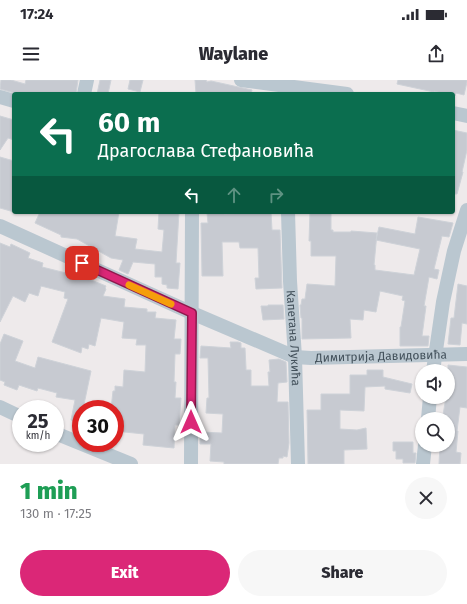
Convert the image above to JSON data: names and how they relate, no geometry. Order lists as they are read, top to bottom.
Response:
{
  "streets": {
    "street": ["Капетана Лукића", "Димитрија Давидовића"]
  },
  "crossings": [
    ["Капетана Лукића", "Димитрија Давидовића"]
  ],
  "page": {
    "status": "17:24",
    "header": "Waylane",
    "turn": ["60 m", "Драгослава Стефановића"],
    "speed": "25 km/h",
    "limit": "30",
    "heading": ["1 min", "130 m · 17:25"],
    "buttons": ["Exit", "Share"]
  }
}
